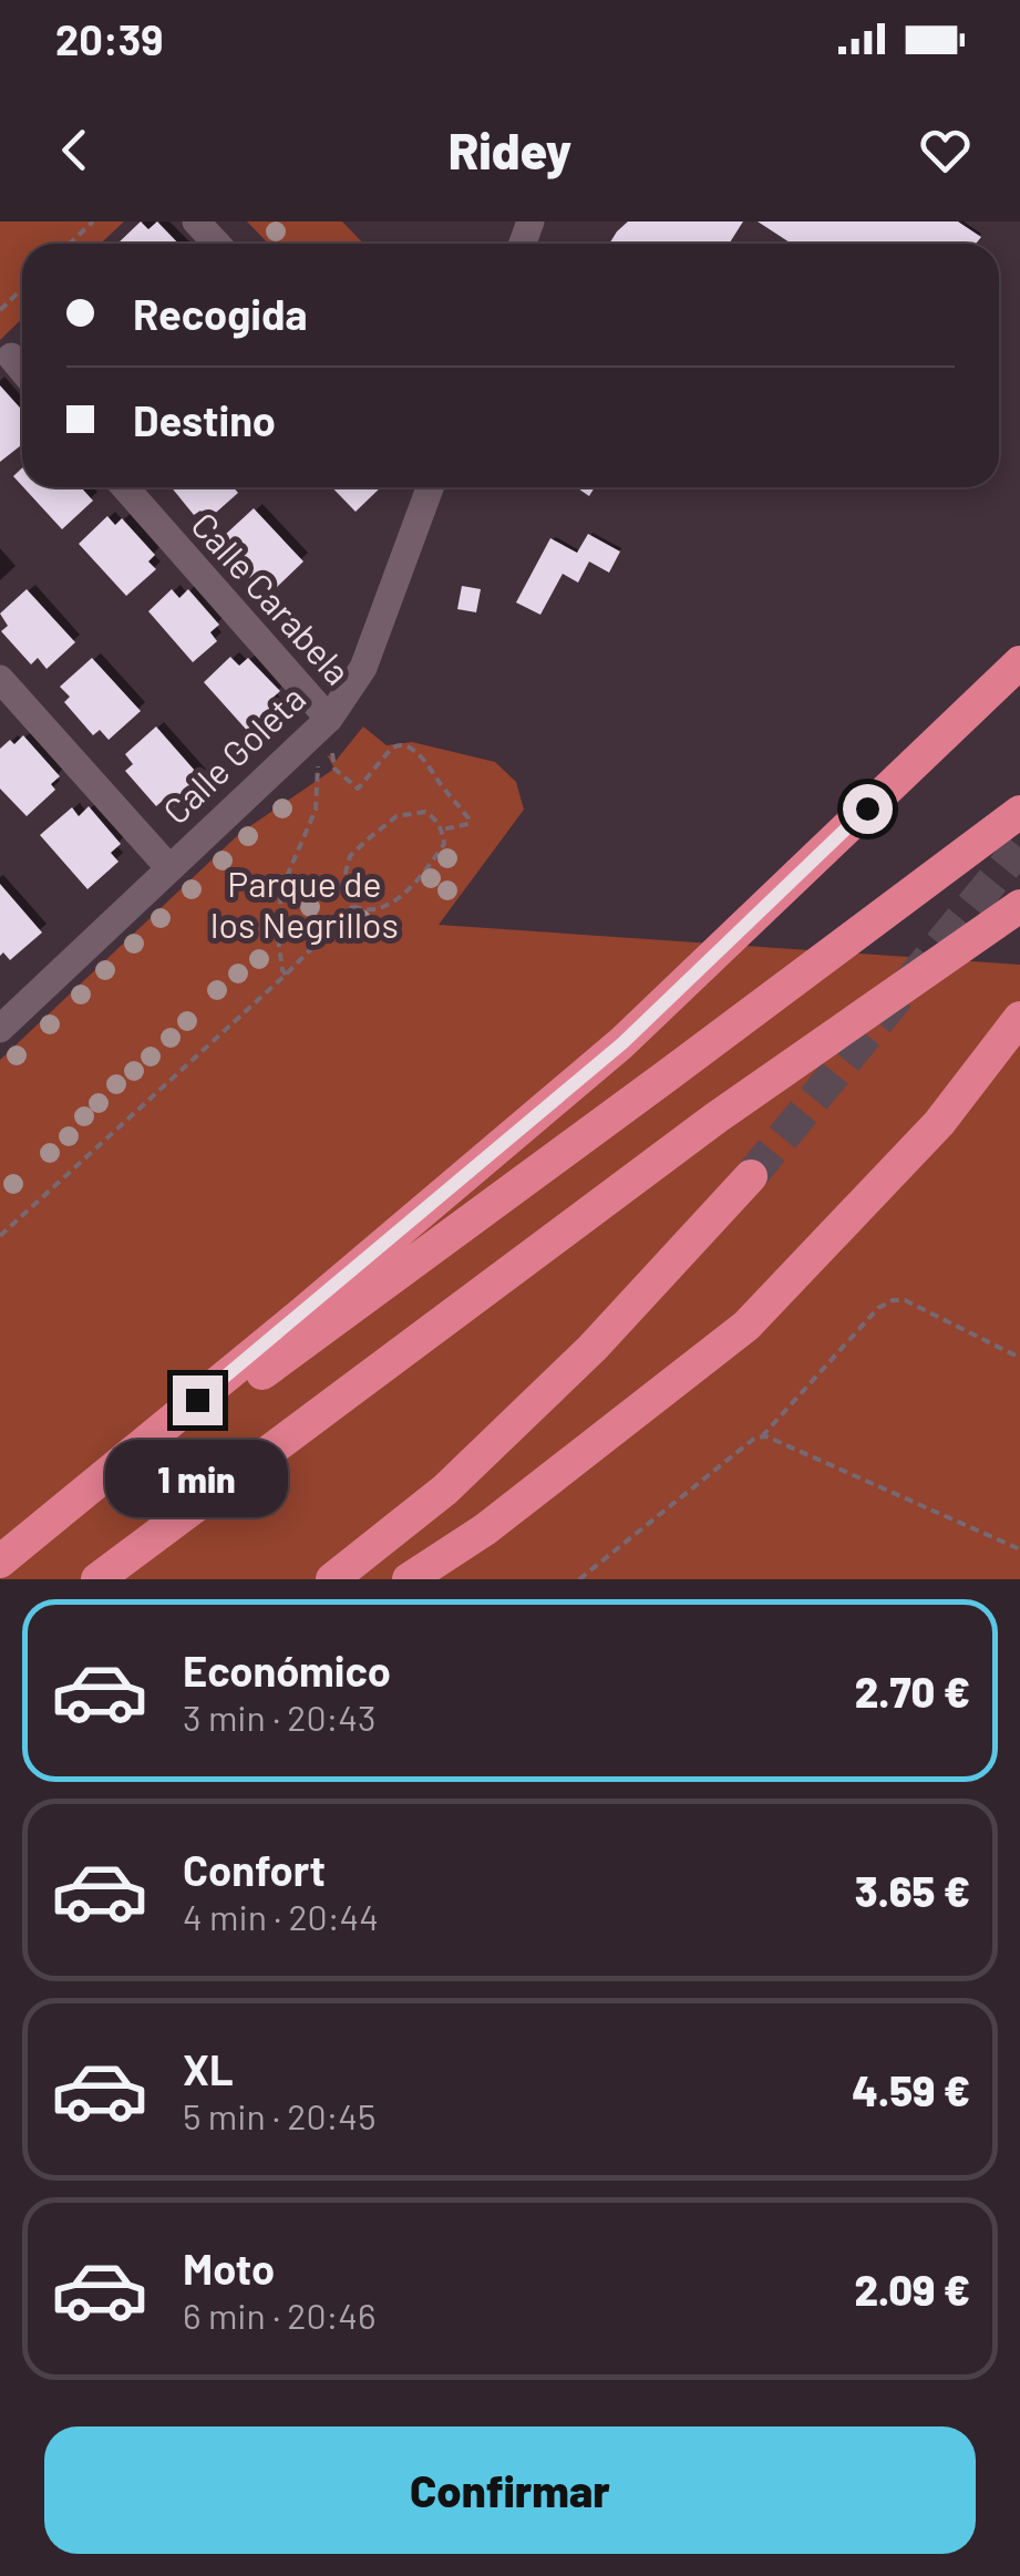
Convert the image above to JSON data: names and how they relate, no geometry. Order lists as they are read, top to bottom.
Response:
{
  "streets": {
    "street": ["Calle Carabela", "Calle Goleta"]
  },
  "crossings": [
    ["Calle Carabela", "Calle Goleta"]
  ],
  "parks": ["Parque de los Negrillos"],
  "page": {
    "status": "20:39",
    "header": "Ridey",
    "banner": ["Recogida", "Destino"],
    "bubble": "1 min",
    "list": [
      {
        "name": "Económico",
        "note": "3 min · 20:43",
        "value": "2.70 €"
      },
      {
        "name": "Confort",
        "note": "4 min · 20:44",
        "value": "3.65 €"
      },
      {
        "name": "XL",
        "note": "5 min · 20:45",
        "value": "4.59 €"
      },
      {
        "name": "Moto",
        "note": "6 min · 20:46",
        "value": "2.09 €"
      }
    ],
    "buttons": "Confirmar"
  }
}
